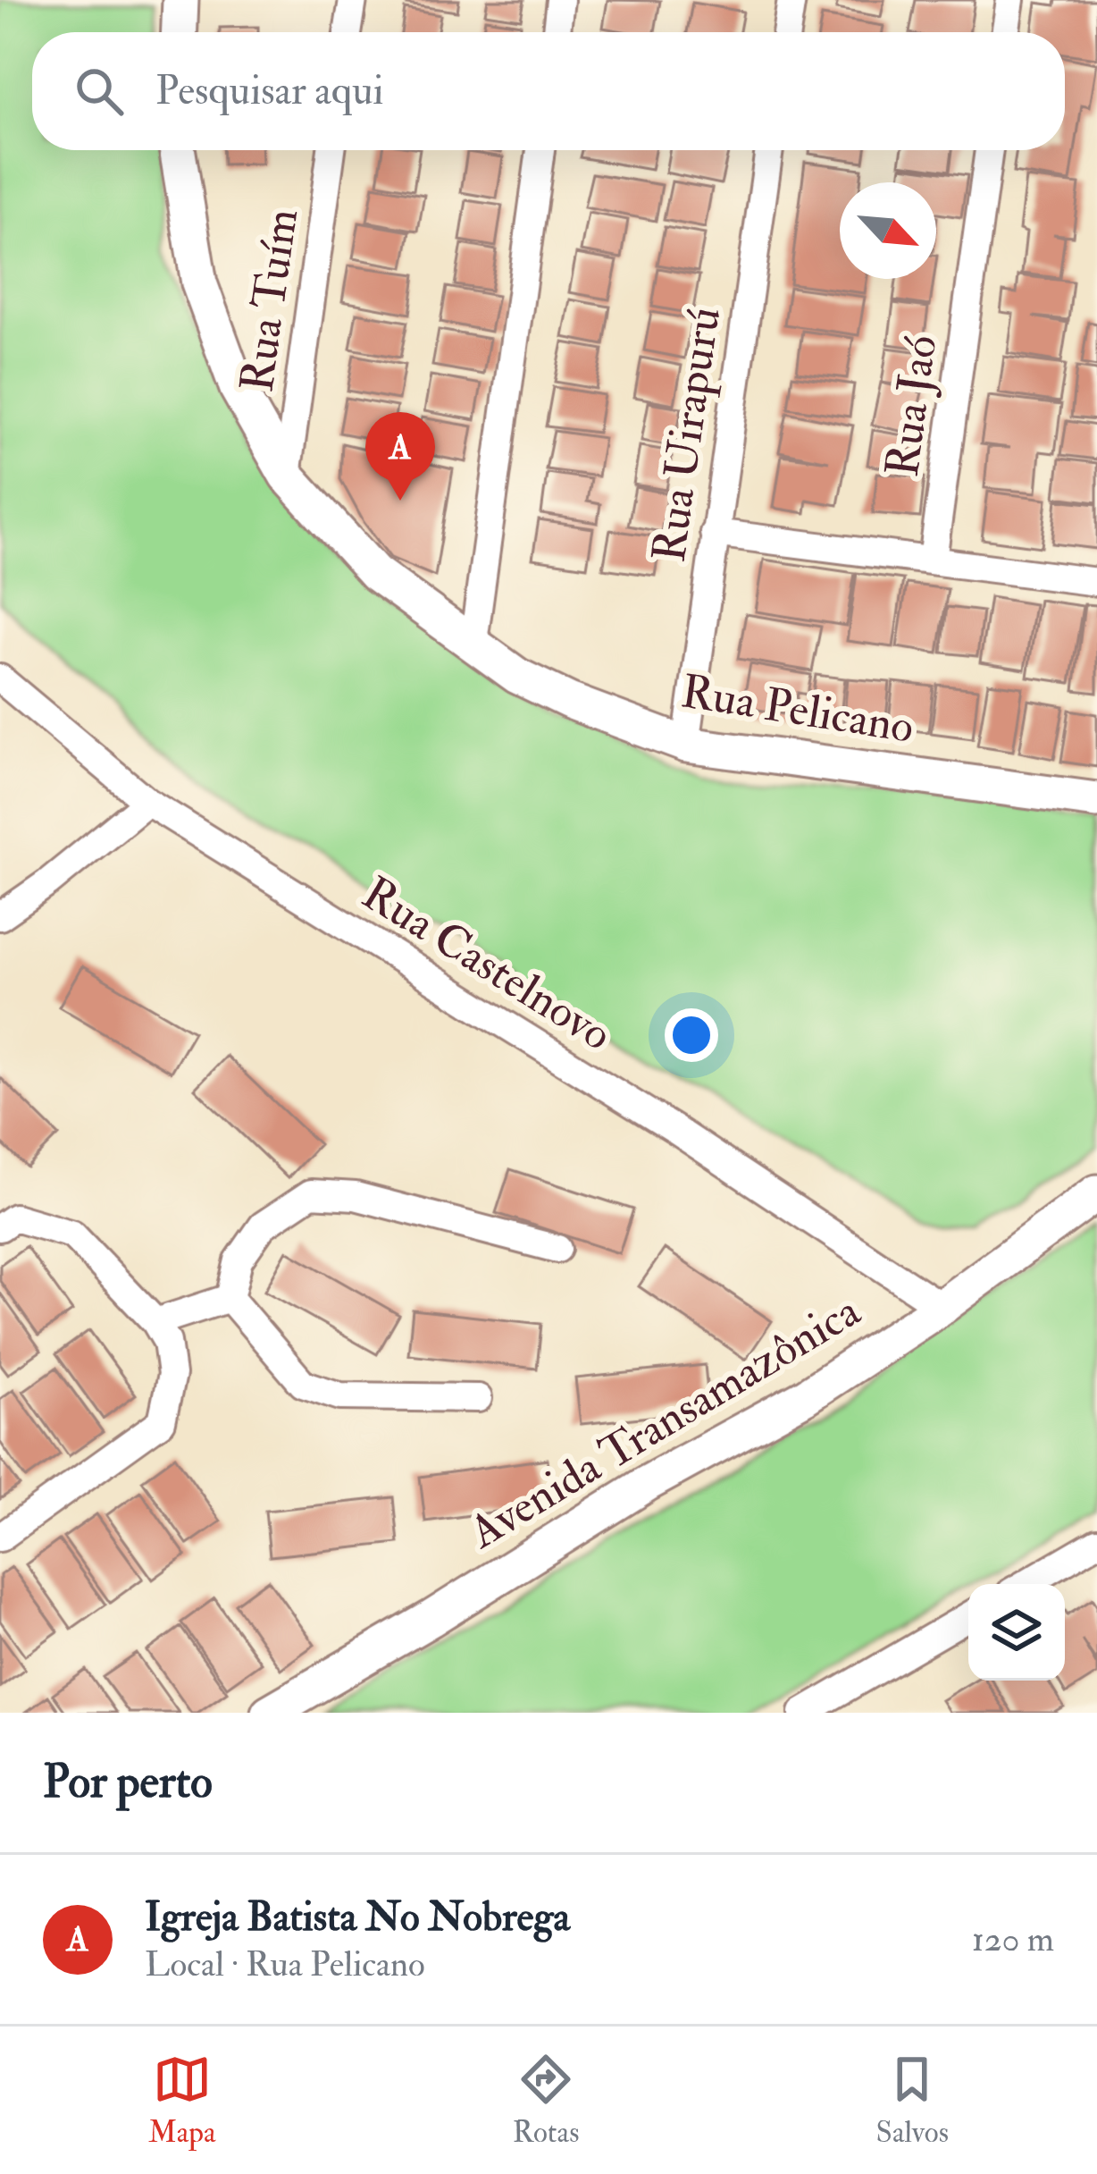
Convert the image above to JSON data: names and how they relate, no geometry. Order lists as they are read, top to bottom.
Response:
{
  "streets": {
    "street": [
      "Rua Tuím",
      "Rua Jaó",
      "Rua Uirapurú",
      "Rua Pelicano",
      "Rua Castelnovo",
      "Avenida Transamazônica"
    ]
  },
  "crossings": [
    ["Rua Tuím", "Rua Pelicano"],
    ["Rua Uirapurú", "Rua Pelicano"],
    ["Rua Castelnovo", "Avenida Transamazônica"]
  ],
  "north": "bottom right",
  "page": {
    "search": "Pesquisar aqui",
    "pins": "A",
    "heading": "Por perto",
    "list": [
      {
        "mark": "A",
        "name": "Igreja Batista No Nobrega",
        "note": "Local · Rua Pelicano",
        "value": "120 m"
      }
    ],
    "nav": ["Mapa", "Rotas", "Salvos"]
  }
}
